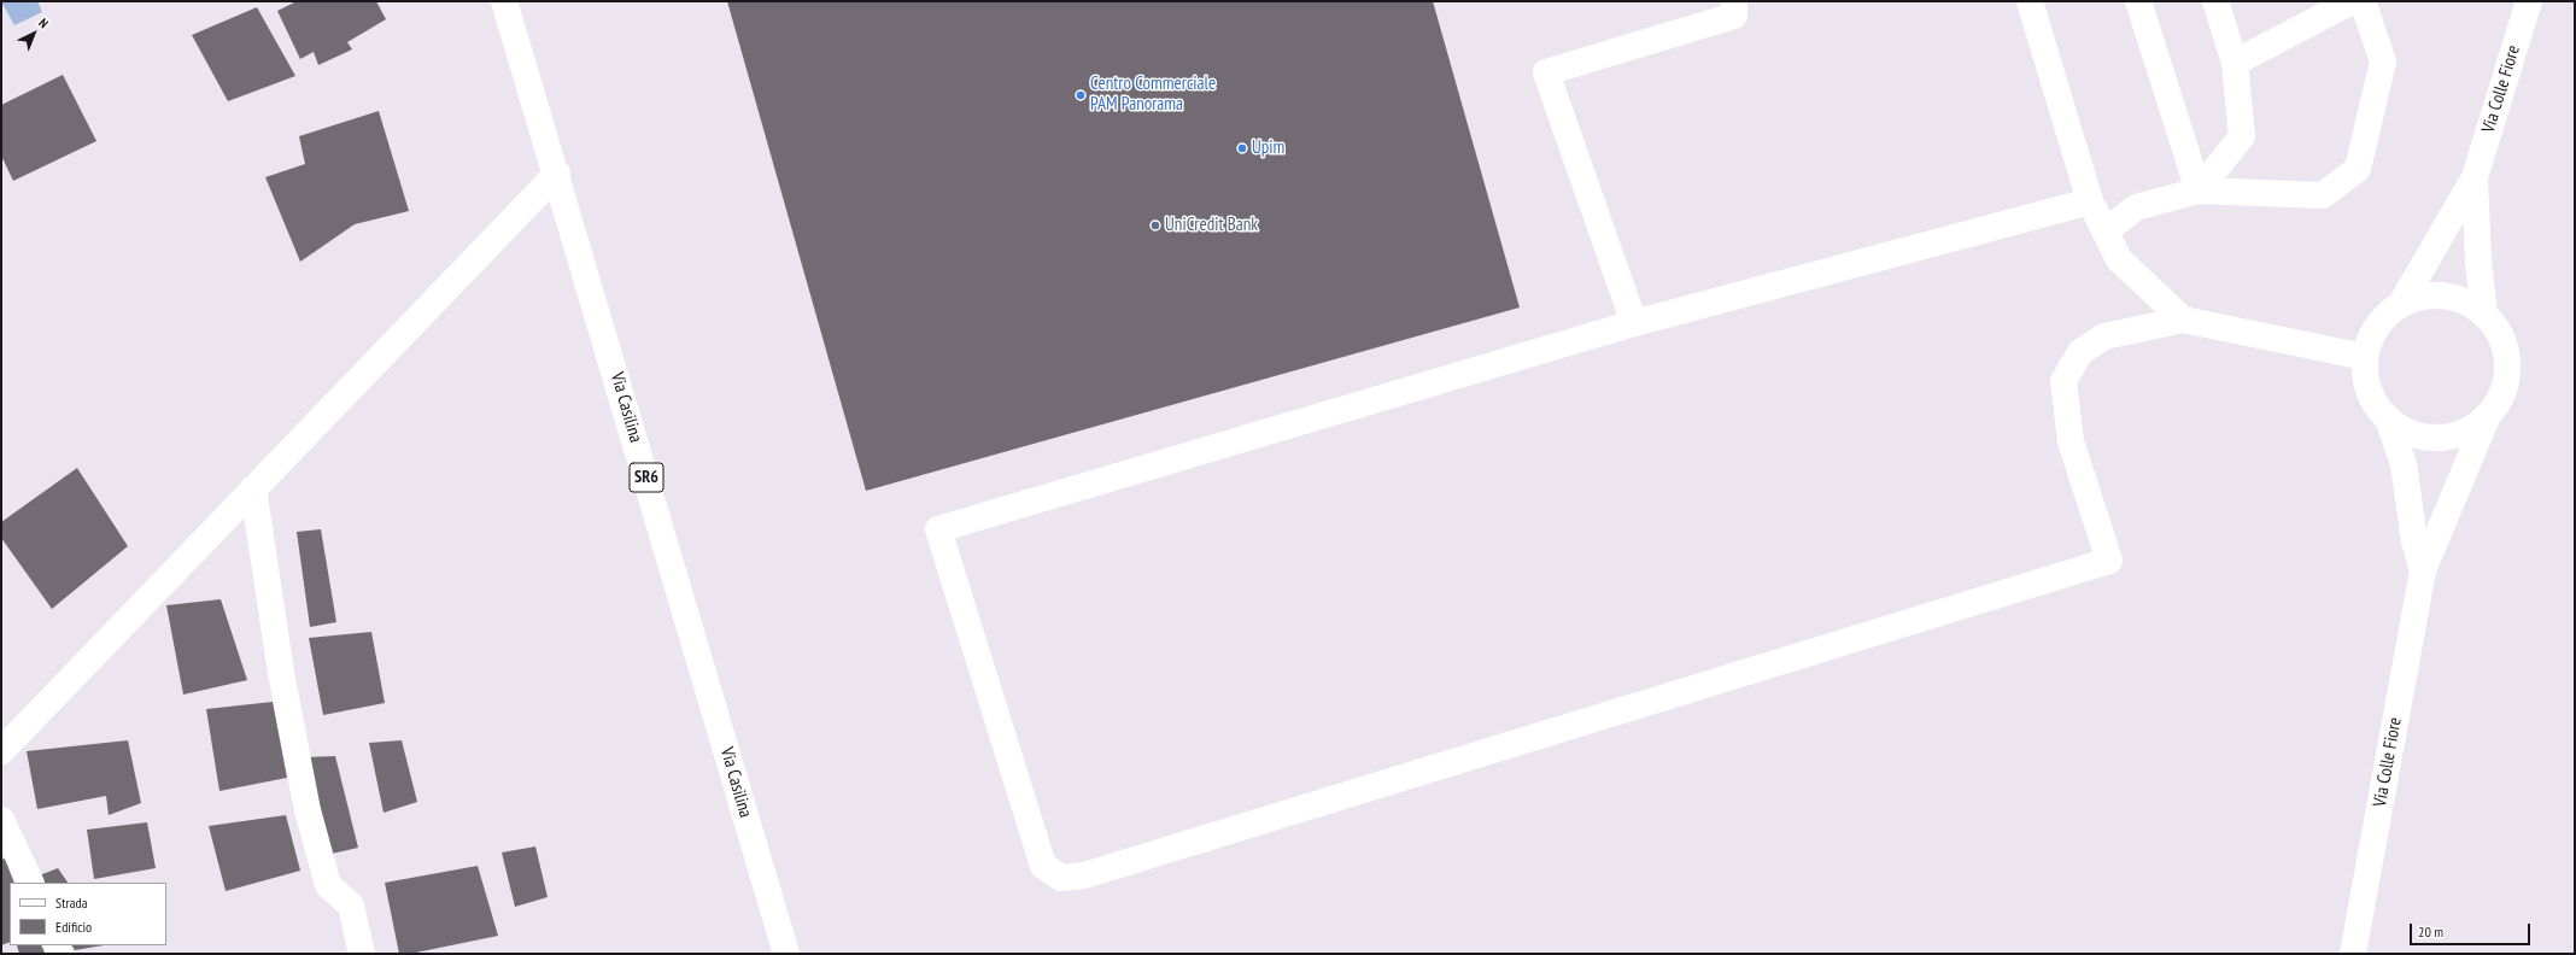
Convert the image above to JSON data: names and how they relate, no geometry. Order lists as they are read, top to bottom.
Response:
{
  "streets": {
    "street": ["Via Colle Fiore", "Via Casilina", "SR6"]
  },
  "places": ["Centro Commerciale PAM Panorama", "Upim", "UniCredit Bank"],
  "legend": ["Strada", "Edificio"],
  "scale_bar": "20 m",
  "north": "top right"
}
